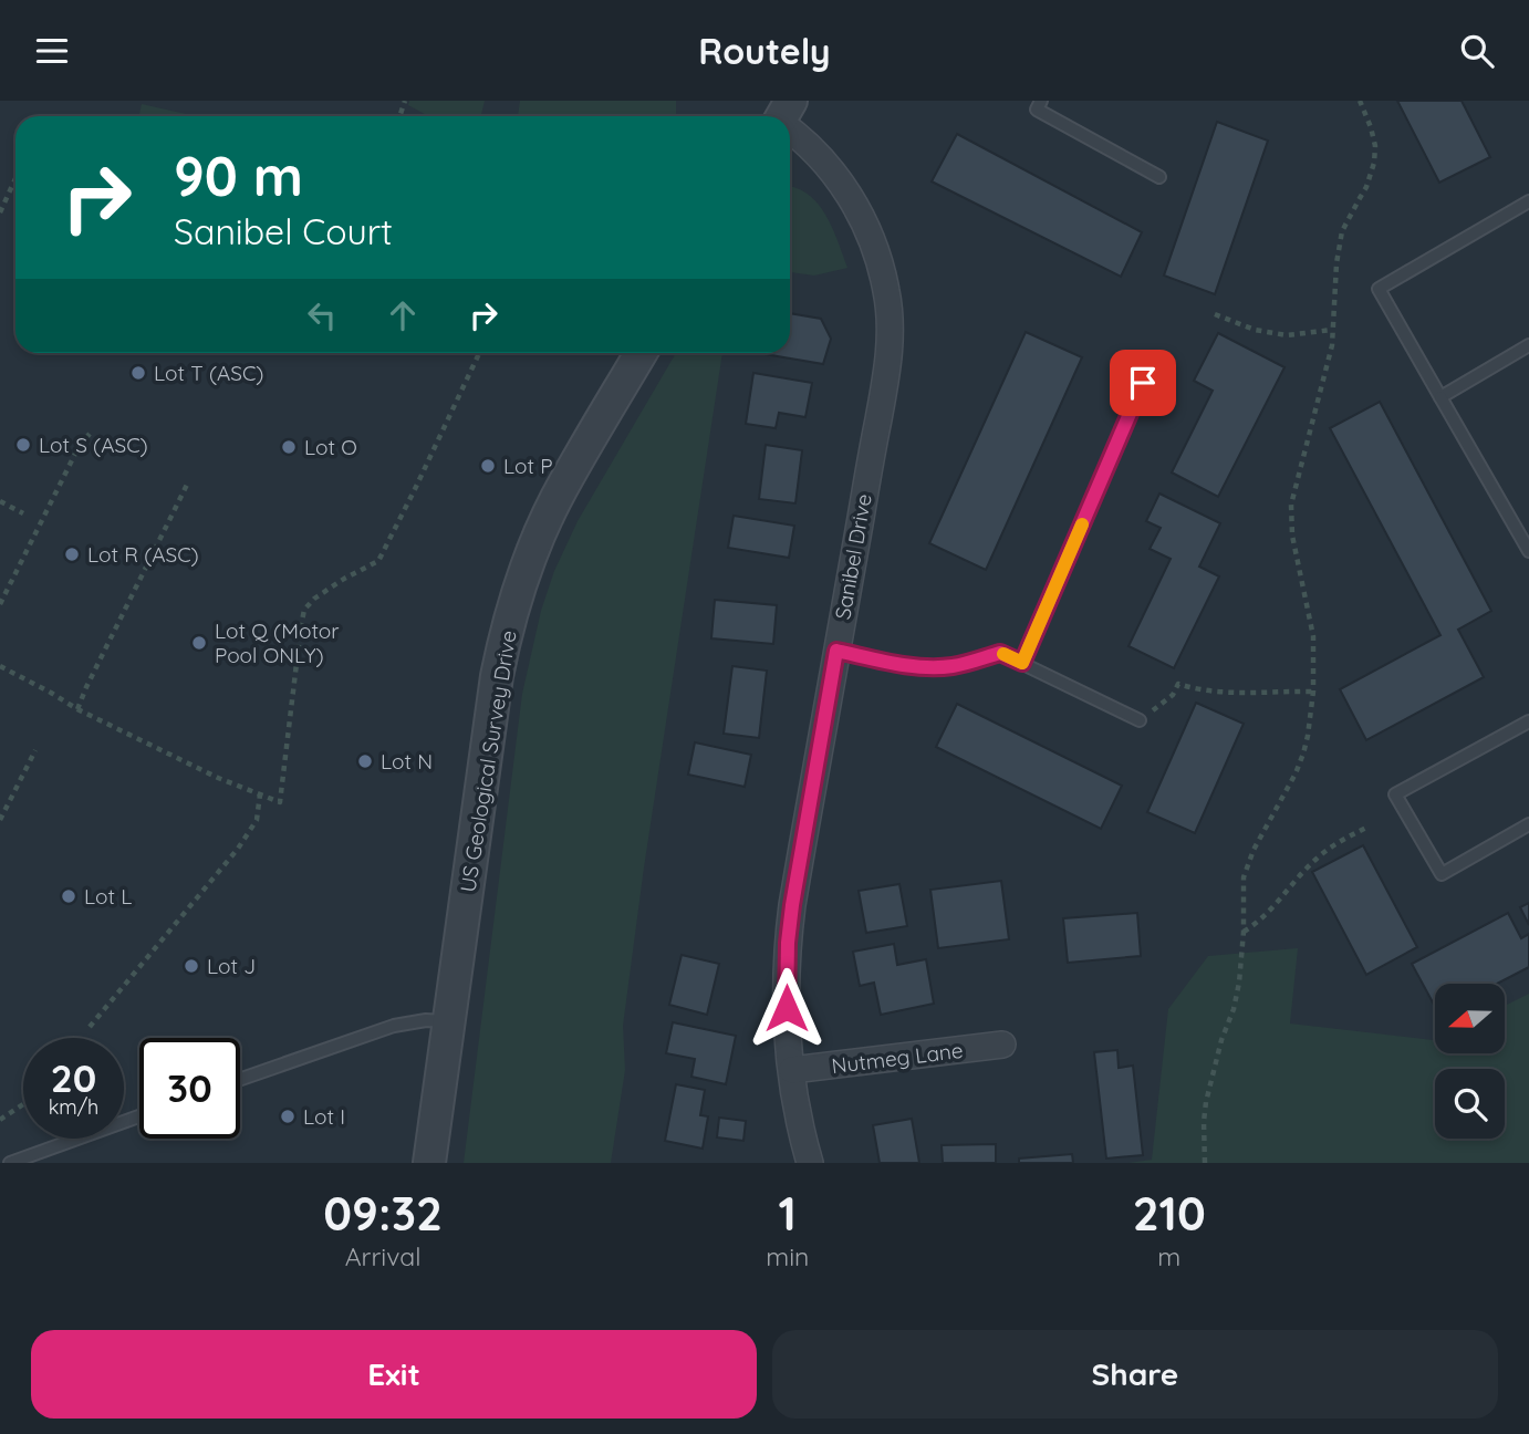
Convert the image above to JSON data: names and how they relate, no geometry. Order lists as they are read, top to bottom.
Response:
{
  "streets": {
    "street": ["Sanibel Drive", "US Geological Survey Drive", "Nutmeg Lane"]
  },
  "crossings": [
    ["Sanibel Drive", "Nutmeg Lane"]
  ],
  "places": [
    "Lot T (ASC)",
    "Lot S (ASC)",
    "Lot O",
    "Lot P",
    "Lot R (ASC)",
    "Lot Q (Motor Pool ONLY)",
    "Lot N",
    "Lot L",
    "Lot J",
    "Lot I"
  ],
  "north": "left",
  "page": {
    "header": "Routely",
    "turn": ["90 m", "Sanibel Court"],
    "speed": "20 km/h",
    "limit": "30",
    "eta": [
      "09:32",
      "Arrival",
      "1",
      "min",
      "210",
      "m"
    ],
    "buttons": ["Exit", "Share"]
  }
}
